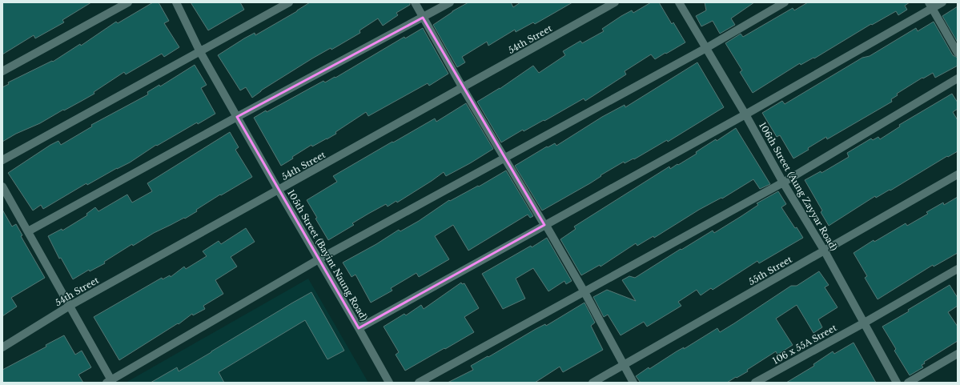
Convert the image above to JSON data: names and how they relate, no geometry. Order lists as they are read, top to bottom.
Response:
{
  "streets": {
    "street": [
      "54th Street",
      "106th Street (Aung Zayyar Road)",
      "105th Street (Bayint Naung Road)",
      "55th Street",
      "106 x 55A Street"
    ]
  },
  "crossings": [
    ["54th Street", "105th Street (Bayint Naung Road)"],
    ["106th Street (Aung Zayyar Road)", "55th Street"],
    ["106th Street (Aung Zayyar Road)", "106 x 55A Street"]
  ]
}
